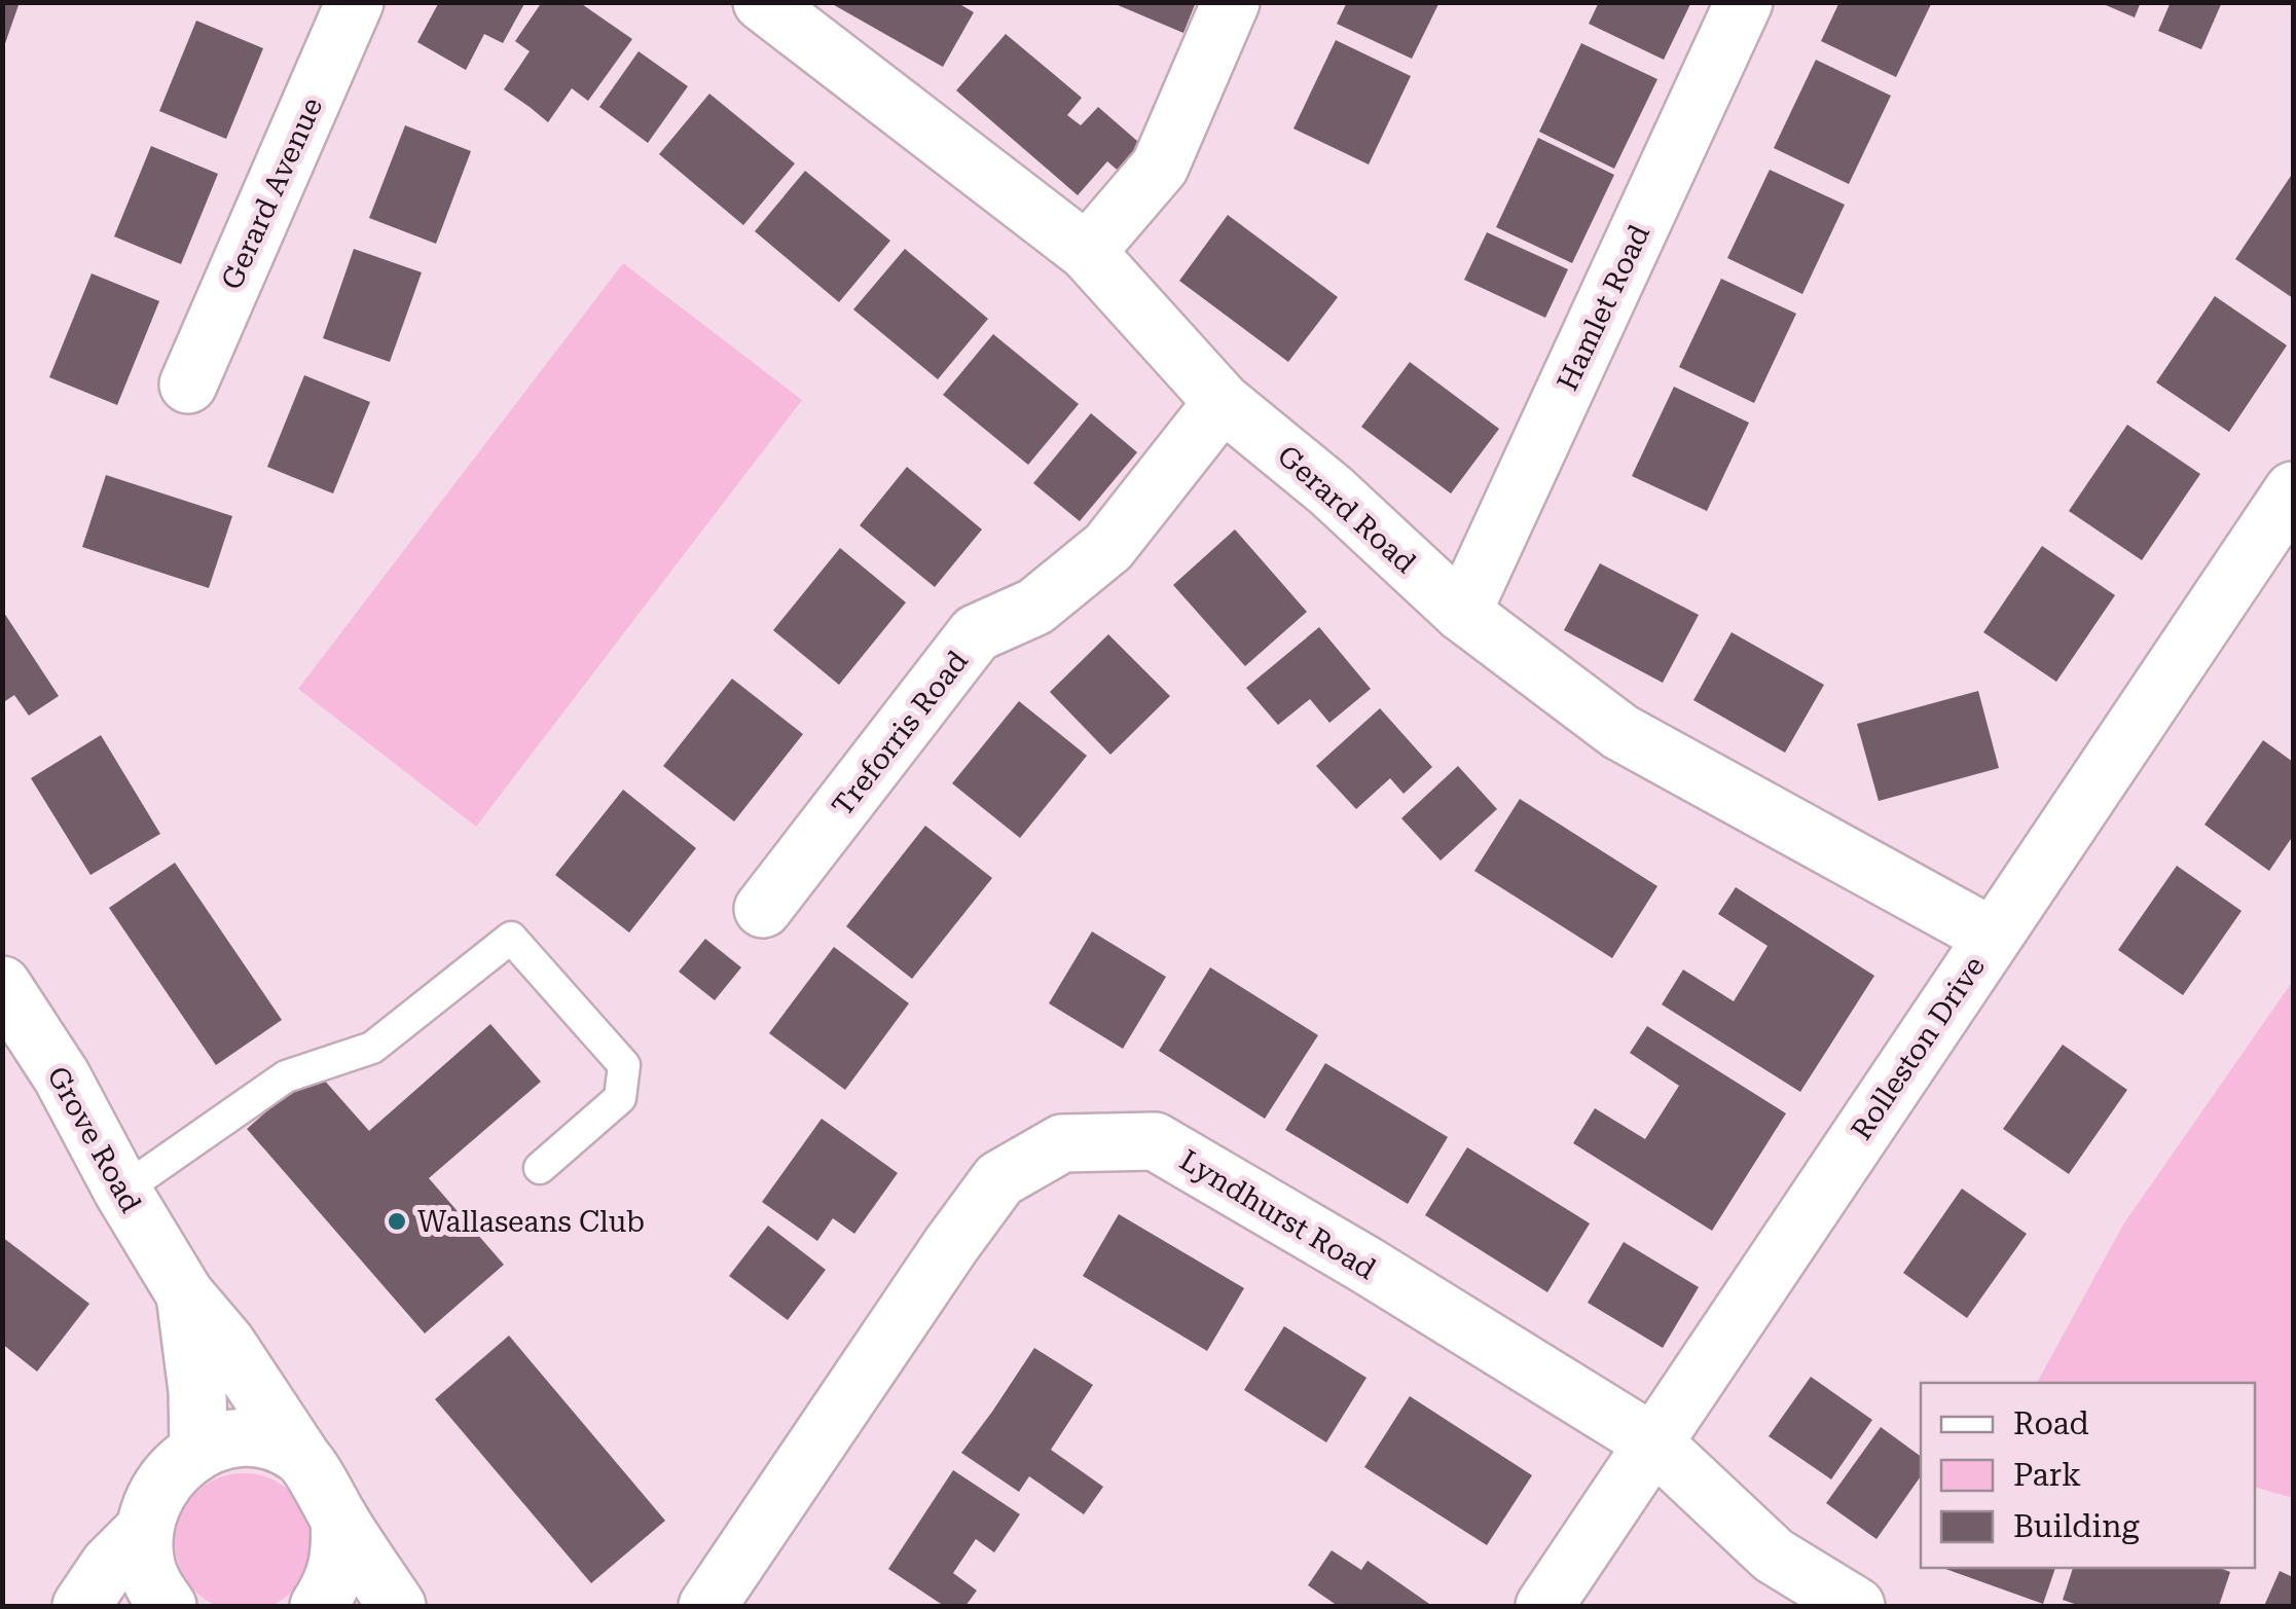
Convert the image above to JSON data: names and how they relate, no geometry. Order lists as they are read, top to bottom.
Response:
{
  "streets": {
    "street": [
      "Gerard Avenue",
      "Hamlet Road",
      "Gerard Road",
      "Treforris Road",
      "Rolleston Drive",
      "Grove Road",
      "Lyndhurst Road"
    ]
  },
  "crossings": [
    ["Hamlet Road", "Gerard Road"],
    ["Gerard Road", "Treforris Road"],
    ["Gerard Road", "Rolleston Drive"],
    ["Rolleston Drive", "Lyndhurst Road"]
  ],
  "places": ["Wallaseans Club"],
  "legend": ["Road", "Park", "Building"]
}
